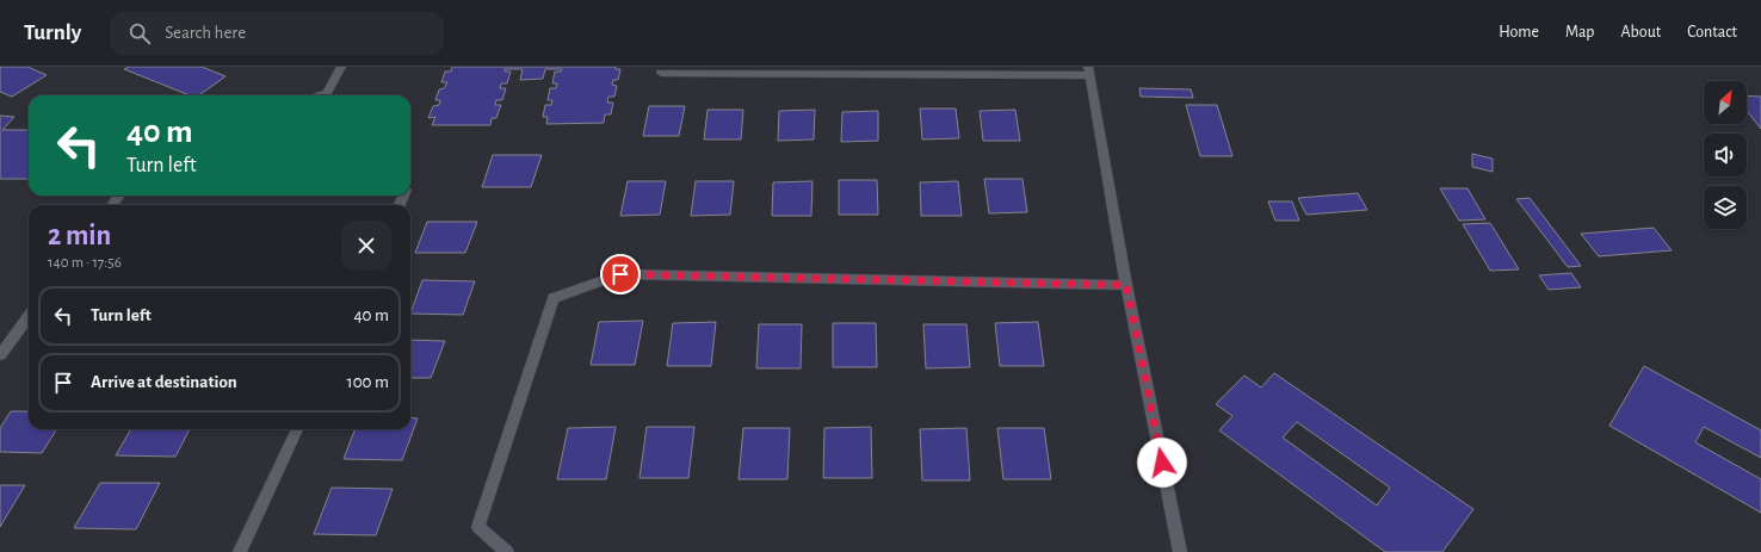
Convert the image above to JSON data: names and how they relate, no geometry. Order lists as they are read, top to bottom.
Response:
{
  "north": "top right",
  "page": {
    "header": "Turnly",
    "search": "Search here",
    "nav": [
      "Home",
      "Map",
      "About",
      "Contact"
    ],
    "turn": ["40 m", "Turn left"],
    "heading": ["2 min", "140 m · 17:56"],
    "list": [
      {
        "name": "Turn left",
        "value": "40 m"
      },
      {
        "name": "Arrive at destination",
        "value": "100 m"
      }
    ]
  }
}
